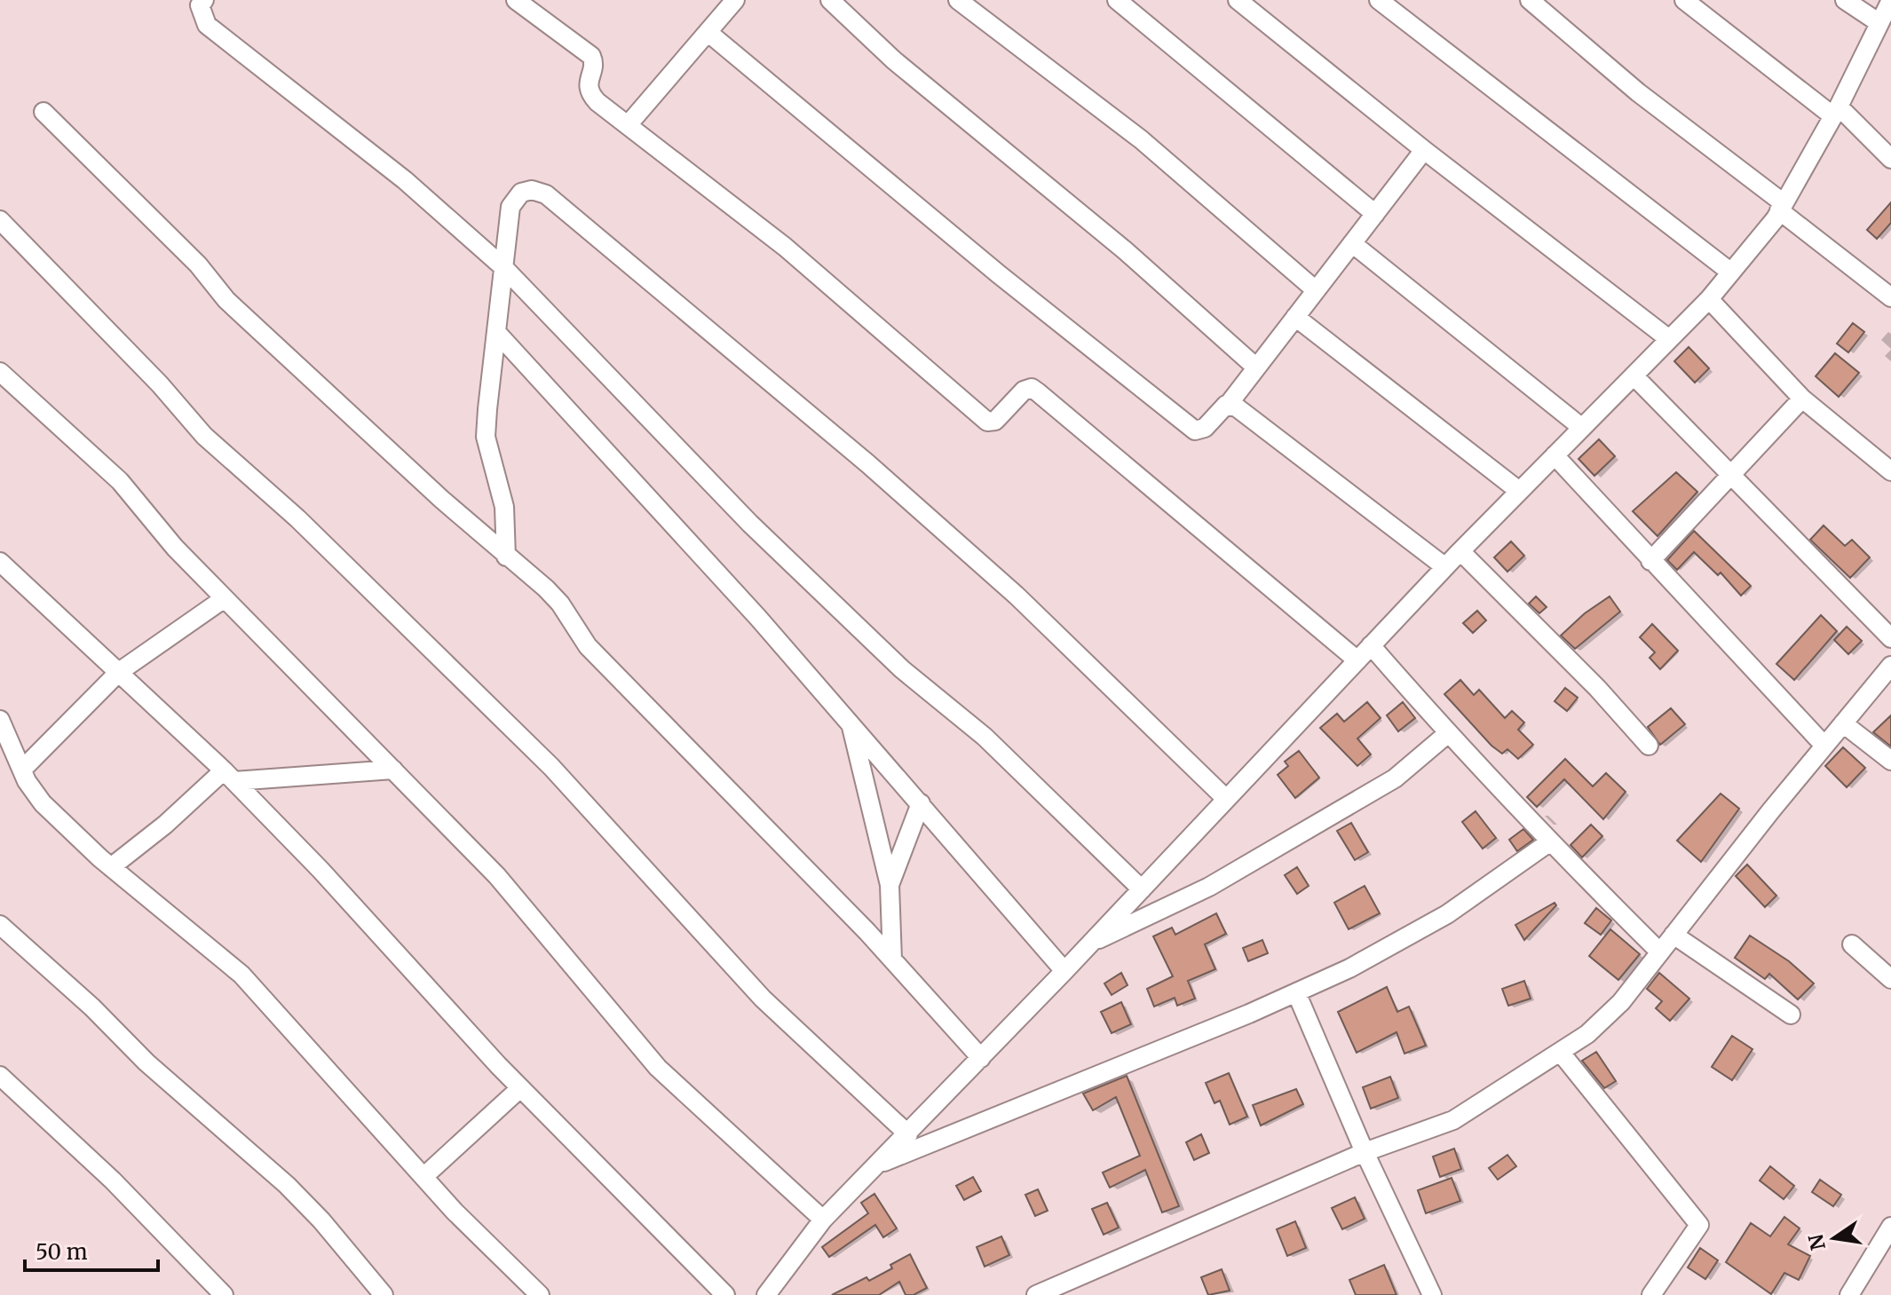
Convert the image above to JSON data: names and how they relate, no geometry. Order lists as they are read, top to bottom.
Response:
{
  "scale_bar": "50 m",
  "north": "left"
}
